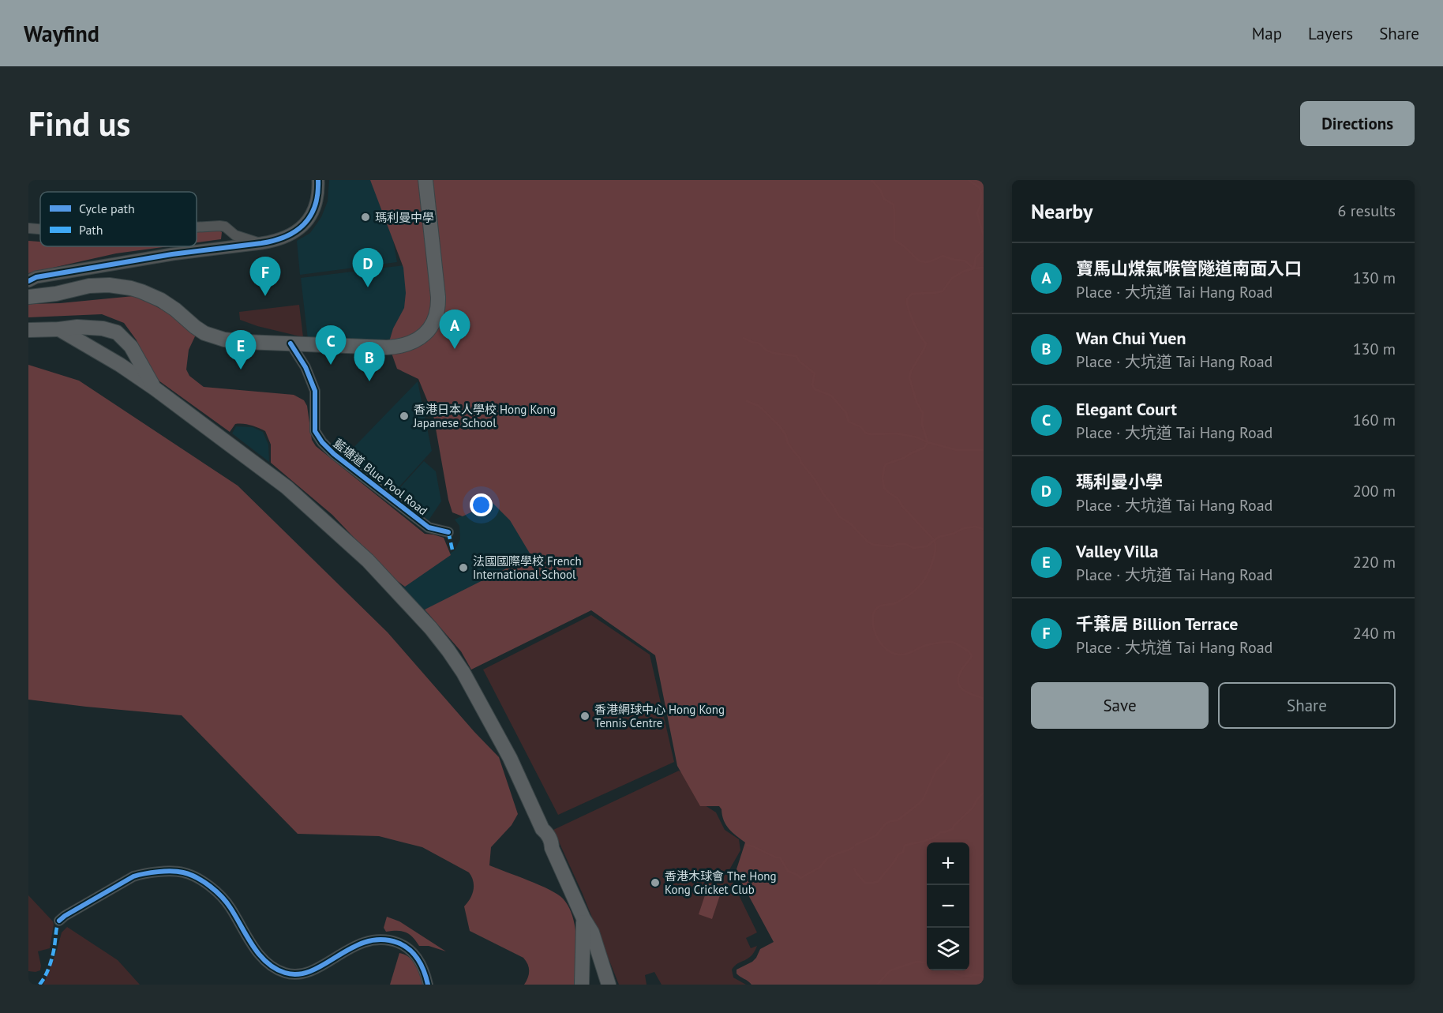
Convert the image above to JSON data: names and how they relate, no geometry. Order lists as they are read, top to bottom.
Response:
{
  "streets": {
    "street": ["藍塘道 Blue Pool Road"]
  },
  "places": [
    "瑪利曼中學",
    "香港日本人學校 Hong Kong Japanese School",
    "法國國際學校 French International School",
    "香港網球中心 Hong Kong Tennis Centre",
    "香港木球會 The Hong Kong Cricket Club"
  ],
  "legend": ["Cycle path", "Path"],
  "page": {
    "header": "Wayfind",
    "nav": ["Map", "Layers", "Share"],
    "buttons": [
      "Directions",
      ["Save", "Share"]
    ],
    "title": "Find us",
    "heading": ["Nearby", "6 results"],
    "list": [
      {
        "mark": "A",
        "name": "寶馬山煤氣喉管隧道南面入口",
        "note": "Place · 大坑道 Tai Hang Road",
        "value": "130 m"
      },
      {
        "mark": "B",
        "name": "Wan Chui Yuen",
        "note": "Place · 大坑道 Tai Hang Road",
        "value": "130 m"
      },
      {
        "mark": "C",
        "name": "Elegant Court",
        "note": "Place · 大坑道 Tai Hang Road",
        "value": "160 m"
      },
      {
        "mark": "D",
        "name": "瑪利曼小學",
        "note": "Place · 大坑道 Tai Hang Road",
        "value": "200 m"
      },
      {
        "mark": "E",
        "name": "Valley Villa",
        "note": "Place · 大坑道 Tai Hang Road",
        "value": "220 m"
      },
      {
        "mark": "F",
        "name": "千葉居 Billion Terrace",
        "note": "Place · 大坑道 Tai Hang Road",
        "value": "240 m"
      }
    ],
    "pins": [
      "D",
      "F",
      "A",
      "C",
      "E",
      "B"
    ],
    "map_buttons": ["+", "−"]
  }
}
